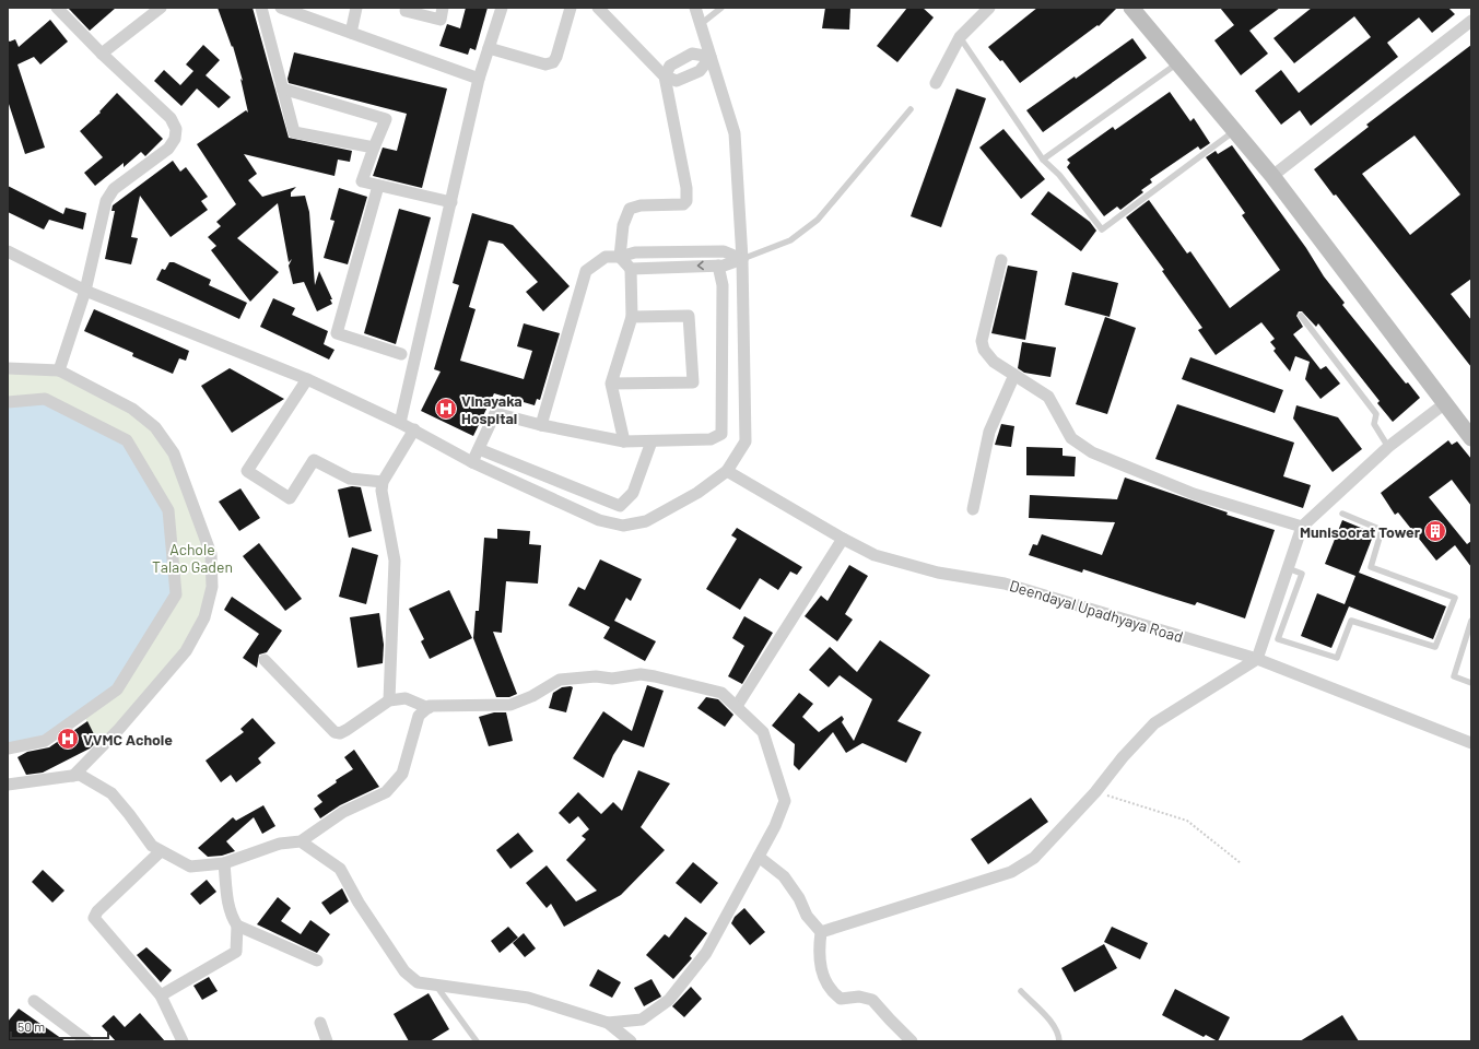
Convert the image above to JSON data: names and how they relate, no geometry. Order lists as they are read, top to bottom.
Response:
{
  "streets": {
    "street": ["Deendayal Upadhyaya Road"]
  },
  "parks": ["Achole Talao Gaden"],
  "places": {
    "hospital": ["Vinayaka Hospital", "VVMC Achole"],
    "building": ["Munisoorat Tower"]
  },
  "scale_bar": "50 m"
}
